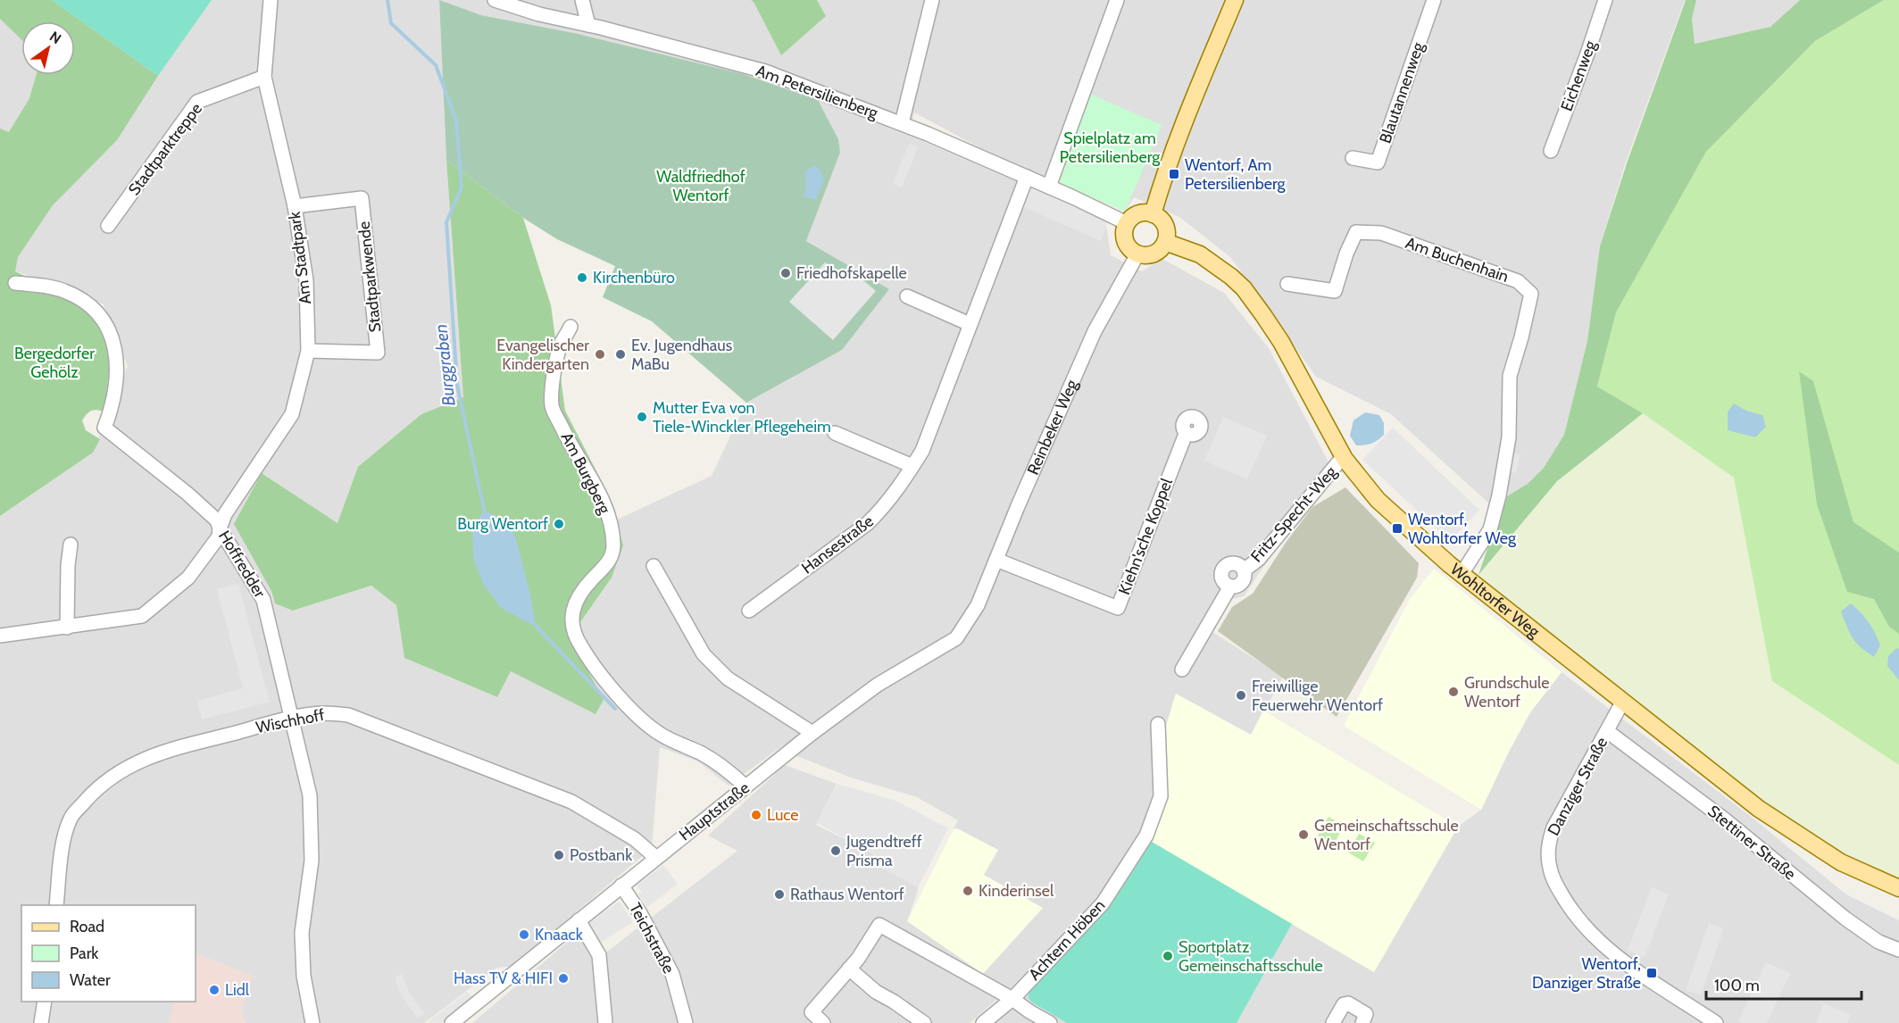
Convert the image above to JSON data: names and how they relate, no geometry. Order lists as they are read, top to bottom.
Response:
{
  "streets": {
    "main road": ["Wohltorfer Weg"],
    "street": [
      "Eichenweg",
      "Am Petersilienberg",
      "Blautannenweg",
      "Stadtparktreppe",
      "Am Stadtpark",
      "Am Buchenhain",
      "Stadtparkwende",
      "Reinbeker Weg",
      "Am Burgberg",
      "Fritz-Specht-Weg",
      "Kiehn'sche Koppel",
      "Hansestraße",
      "Hoffredder",
      "Wischhoff",
      "Danziger Straße",
      "Hauptstraße",
      "Stettiner Straße",
      "Teichstraße",
      "Achtern Höben"
    ]
  },
  "crossings": [
    ["Am Petersilienberg", "Reinbeker Weg"],
    ["Am Petersilienberg", "Hansestraße"],
    ["Am Petersilienberg", "Wohltorfer Weg"],
    ["Stadtparktreppe", "Am Stadtpark"],
    ["Am Stadtpark", "Stadtparkwende"],
    ["Am Stadtpark", "Hoffredder"],
    ["Am Buchenhain", "Wohltorfer Weg"],
    ["Reinbeker Weg", "Kiehn'sche Koppel"],
    ["Reinbeker Weg", "Wohltorfer Weg"],
    ["Reinbeker Weg", "Hauptstraße"],
    ["Am Burgberg", "Hauptstraße"],
    ["Fritz-Specht-Weg", "Wohltorfer Weg"],
    ["Hoffredder", "Wischhoff"],
    ["Wohltorfer Weg", "Danziger Straße"],
    ["Wischhoff", "Hauptstraße"],
    ["Danziger Straße", "Stettiner Straße"],
    ["Hauptstraße", "Teichstraße"]
  ],
  "water": ["Burggraben"],
  "parks": ["Spielplatz am Petersilienberg", "Waldfriedhof Wentorf", "Bergedorfer Gehölz"],
  "places": {
    "transit": ["Wentorf, Am Petersilienberg", "Wentorf, Wohltorfer Weg", "Wentorf, Danziger Straße"],
    "other": [
      "Friedhofskapelle",
      "Kirchenbüro",
      "Evangelischer Kindergarten",
      "Ev. Jugendhaus MaBu",
      "Mutter Eva von Tiele-Winckler Pflegeheim",
      "Burg Wentorf",
      "Grundschule Wentorf",
      "Freiwillige Feuerwehr Wentorf",
      "Luce",
      "Gemeinschaftsschule Wentorf",
      "Jugendtreff Prisma",
      "Postbank",
      "Kinderinsel",
      "Rathaus Wentorf",
      "Knaack",
      "Sportplatz Gemeinschaftsschule",
      "Hass TV & HIFI",
      "Lidl"
    ]
  },
  "legend": ["Road", "Park", "Water"],
  "scale_bar": "100 m",
  "north": "top right"
}
